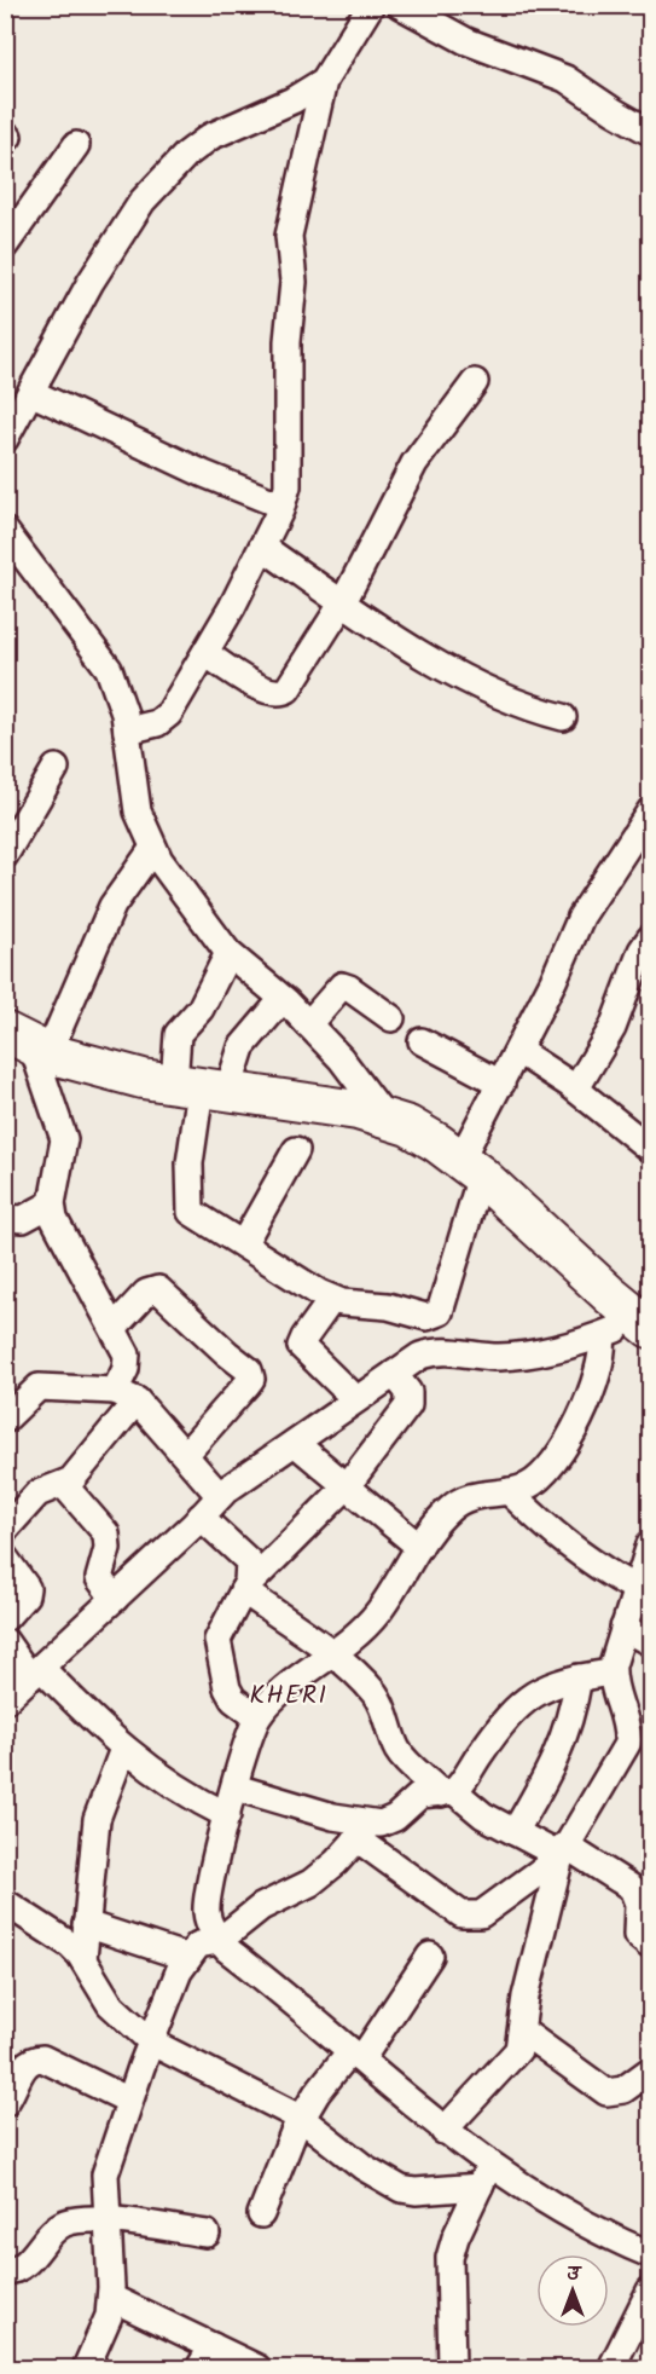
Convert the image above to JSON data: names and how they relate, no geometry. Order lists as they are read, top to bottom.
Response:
{
  "districts": ["KHERI"],
  "north": "top"
}
